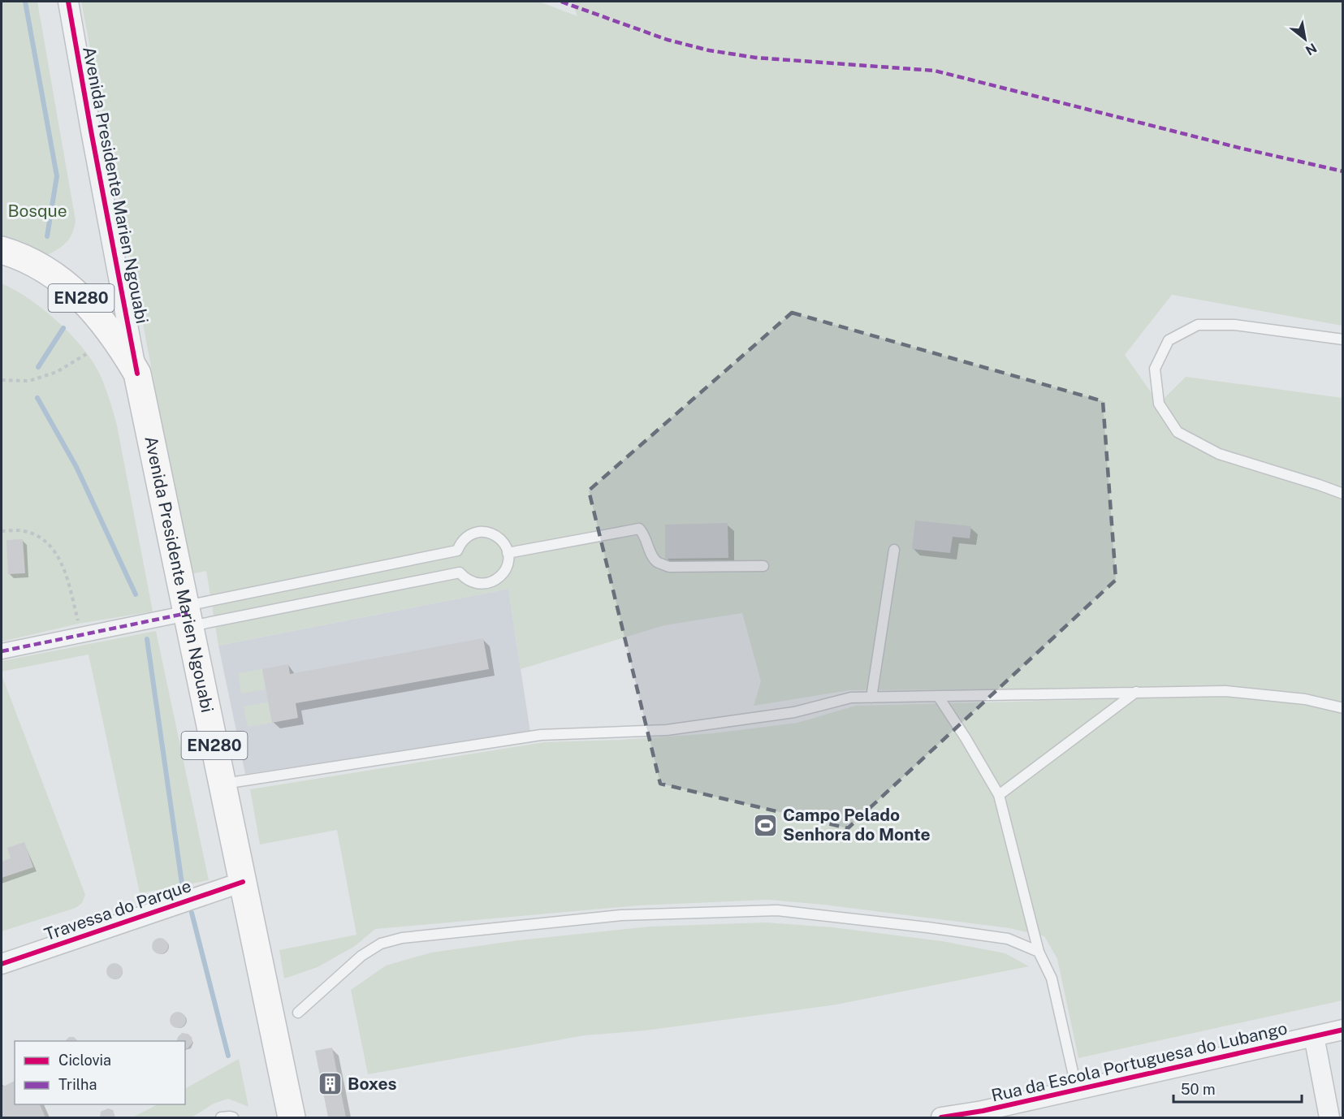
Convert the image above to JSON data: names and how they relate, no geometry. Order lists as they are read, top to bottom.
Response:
{
  "streets": {
    "main road": ["Avenida Presidente Marien Ngouabi", "EN280"],
    "street": ["Travessa do Parque", "Rua da Escola Portuguesa do Lubango"]
  },
  "crossings": [
    ["Avenida Presidente Marien Ngouabi", "EN280"],
    ["Avenida Presidente Marien Ngouabi", "Travessa do Parque"]
  ],
  "parks": ["Bosque"],
  "places": {
    "sports": ["Campo Pelado Senhora do Monte"],
    "building": ["Boxes"]
  },
  "legend": ["Ciclovia", "Trilha"],
  "scale_bar": "50 m",
  "north": "bottom right"
}
